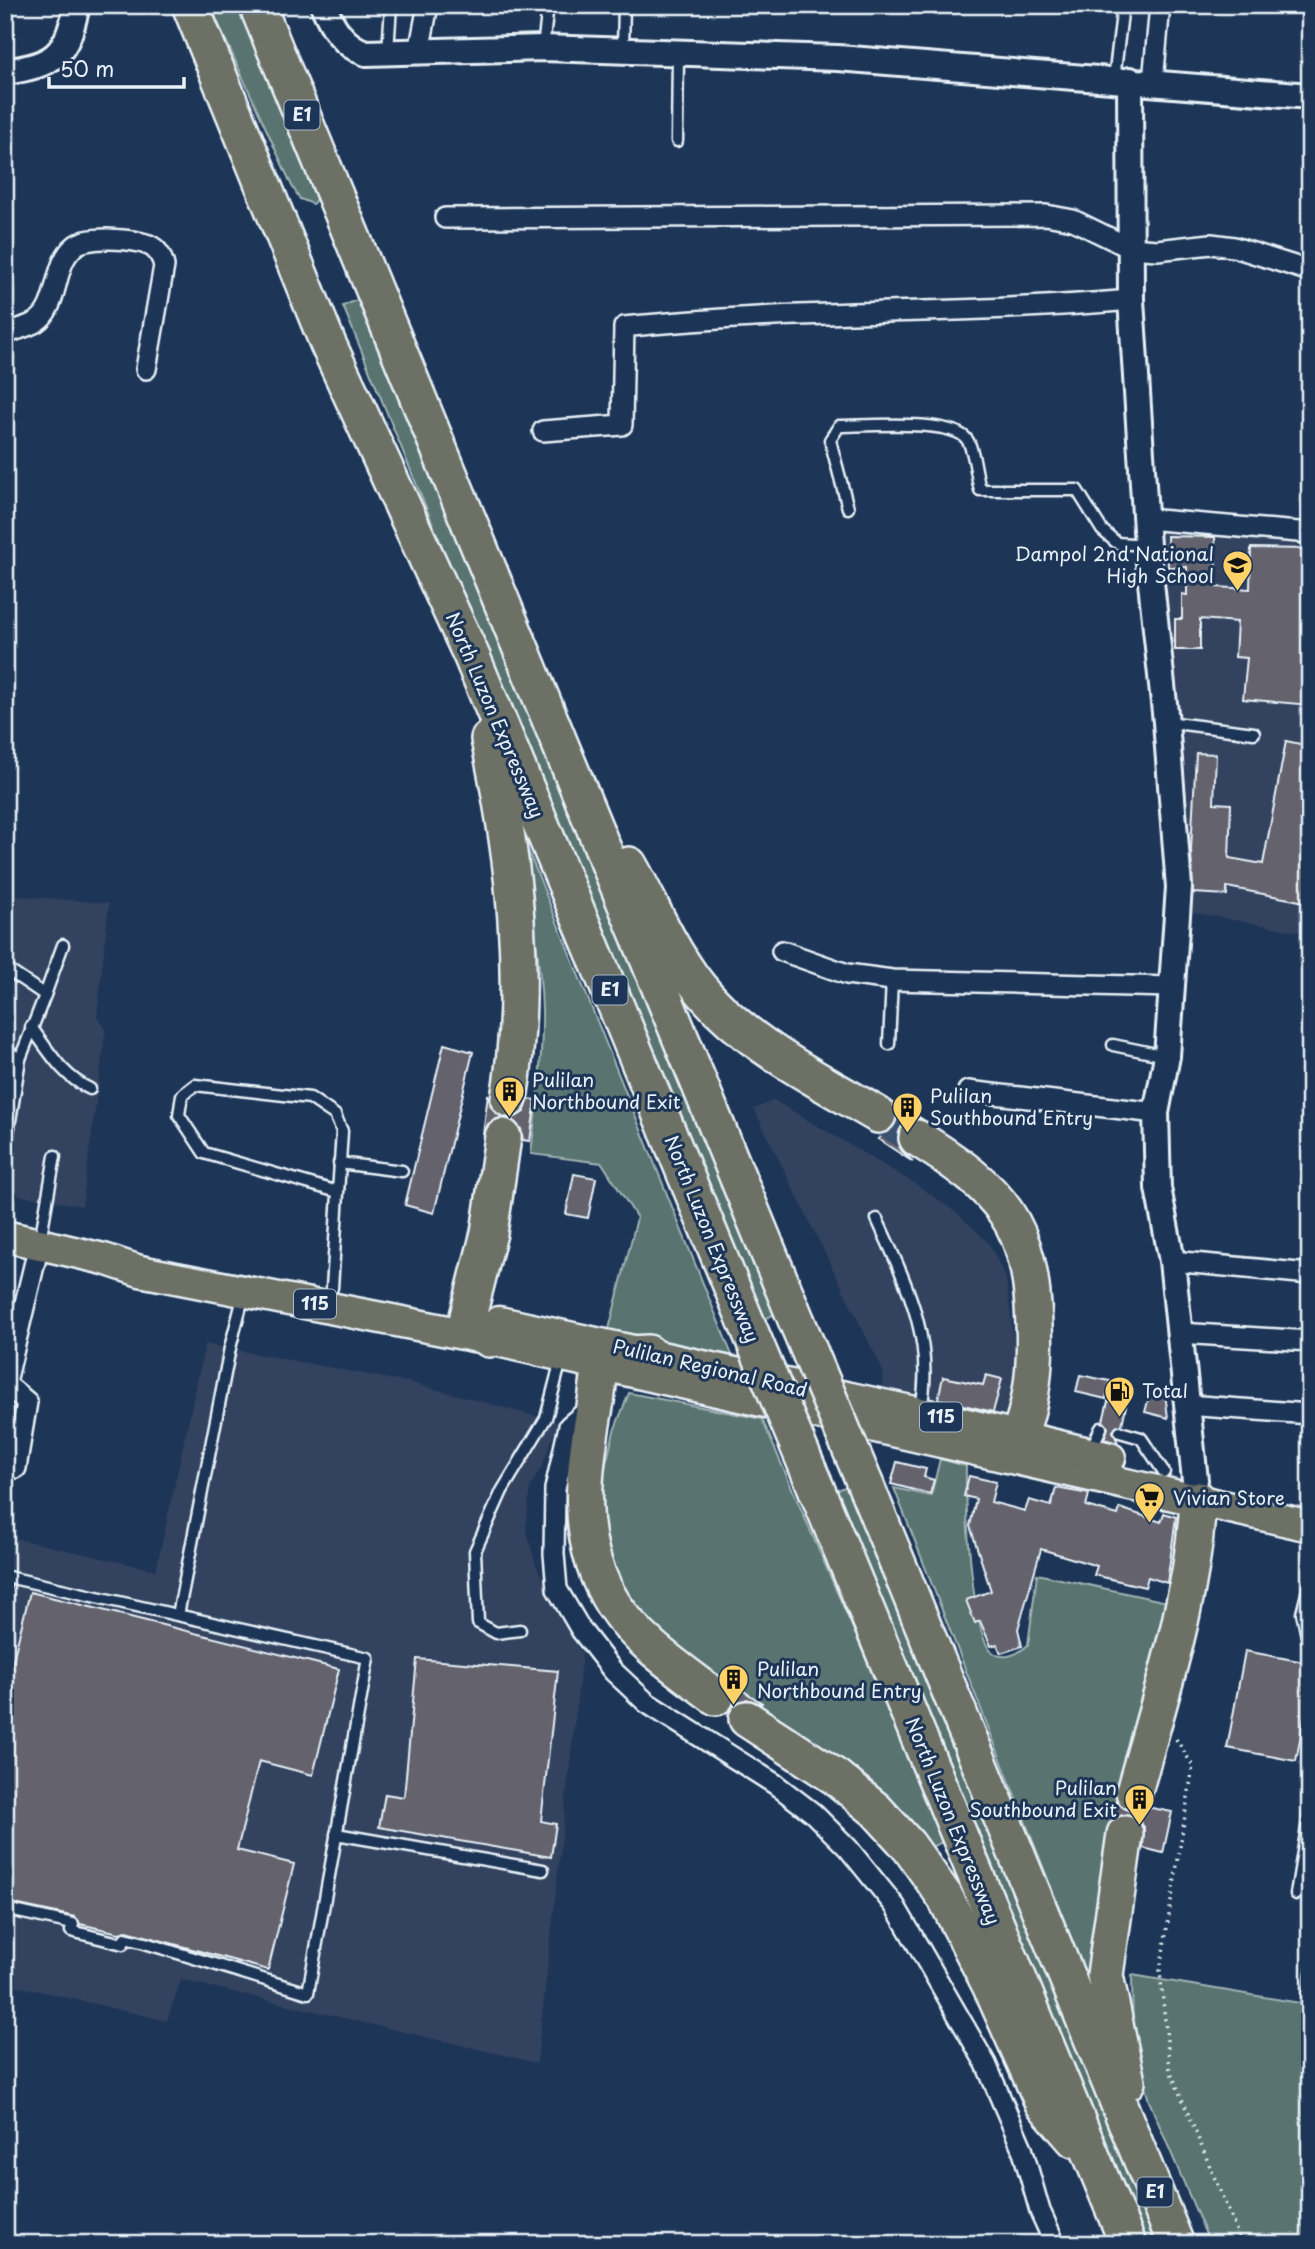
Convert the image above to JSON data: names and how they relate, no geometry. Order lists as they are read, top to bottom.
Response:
{
  "streets": {
    "highway": ["E1", "North Luzon Expressway"],
    "main road": ["115", "Pulilan Regional Road"]
  },
  "places": {
    "school or university": ["Dampol 2nd National High School"],
    "building": [
      "Pulilan Northbound Exit",
      "Pulilan Southbound Entry",
      "Pulilan Northbound Entry",
      "Pulilan Southbound Exit"
    ],
    "fuel station": ["Total"],
    "supermarket": ["Vivian Store"]
  },
  "scale_bar": "50 m"
}
